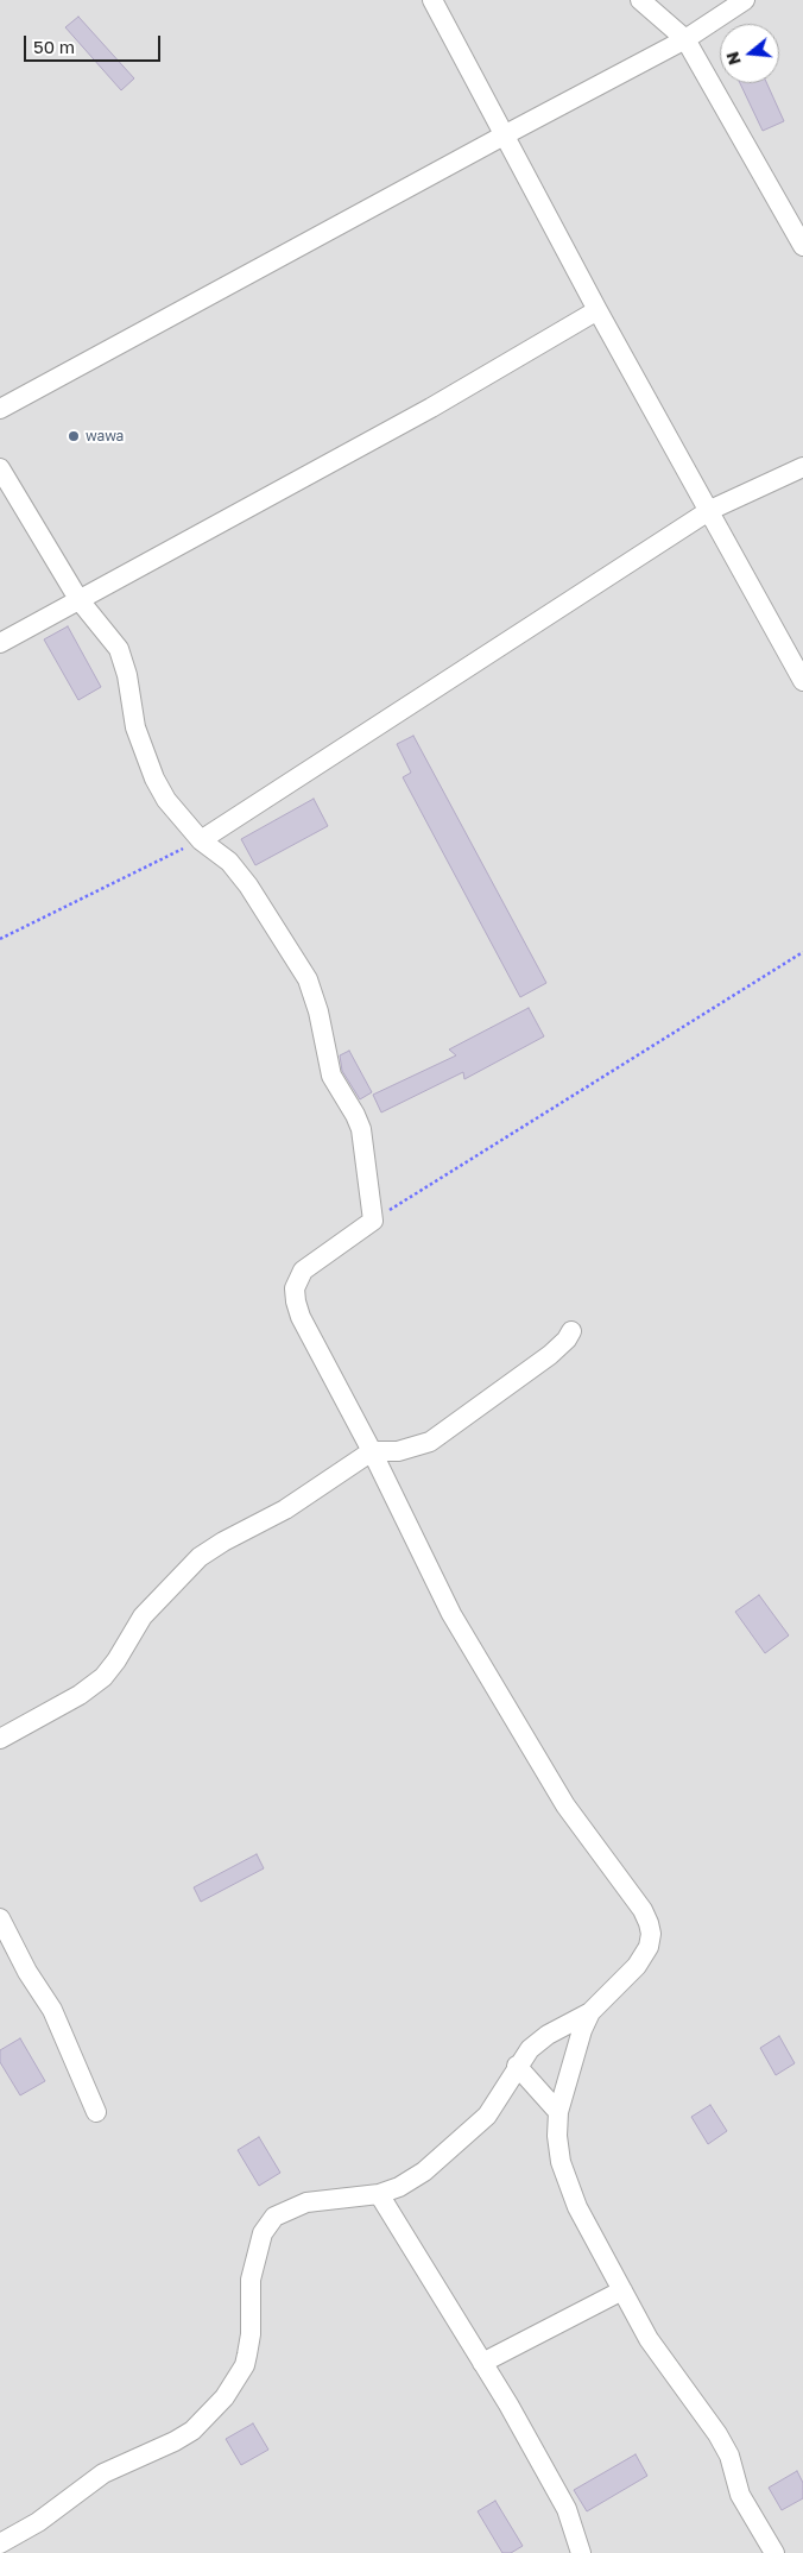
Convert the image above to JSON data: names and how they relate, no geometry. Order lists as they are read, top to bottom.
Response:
{
  "places": ["wawa"],
  "scale_bar": "50 m",
  "north": "left"
}
